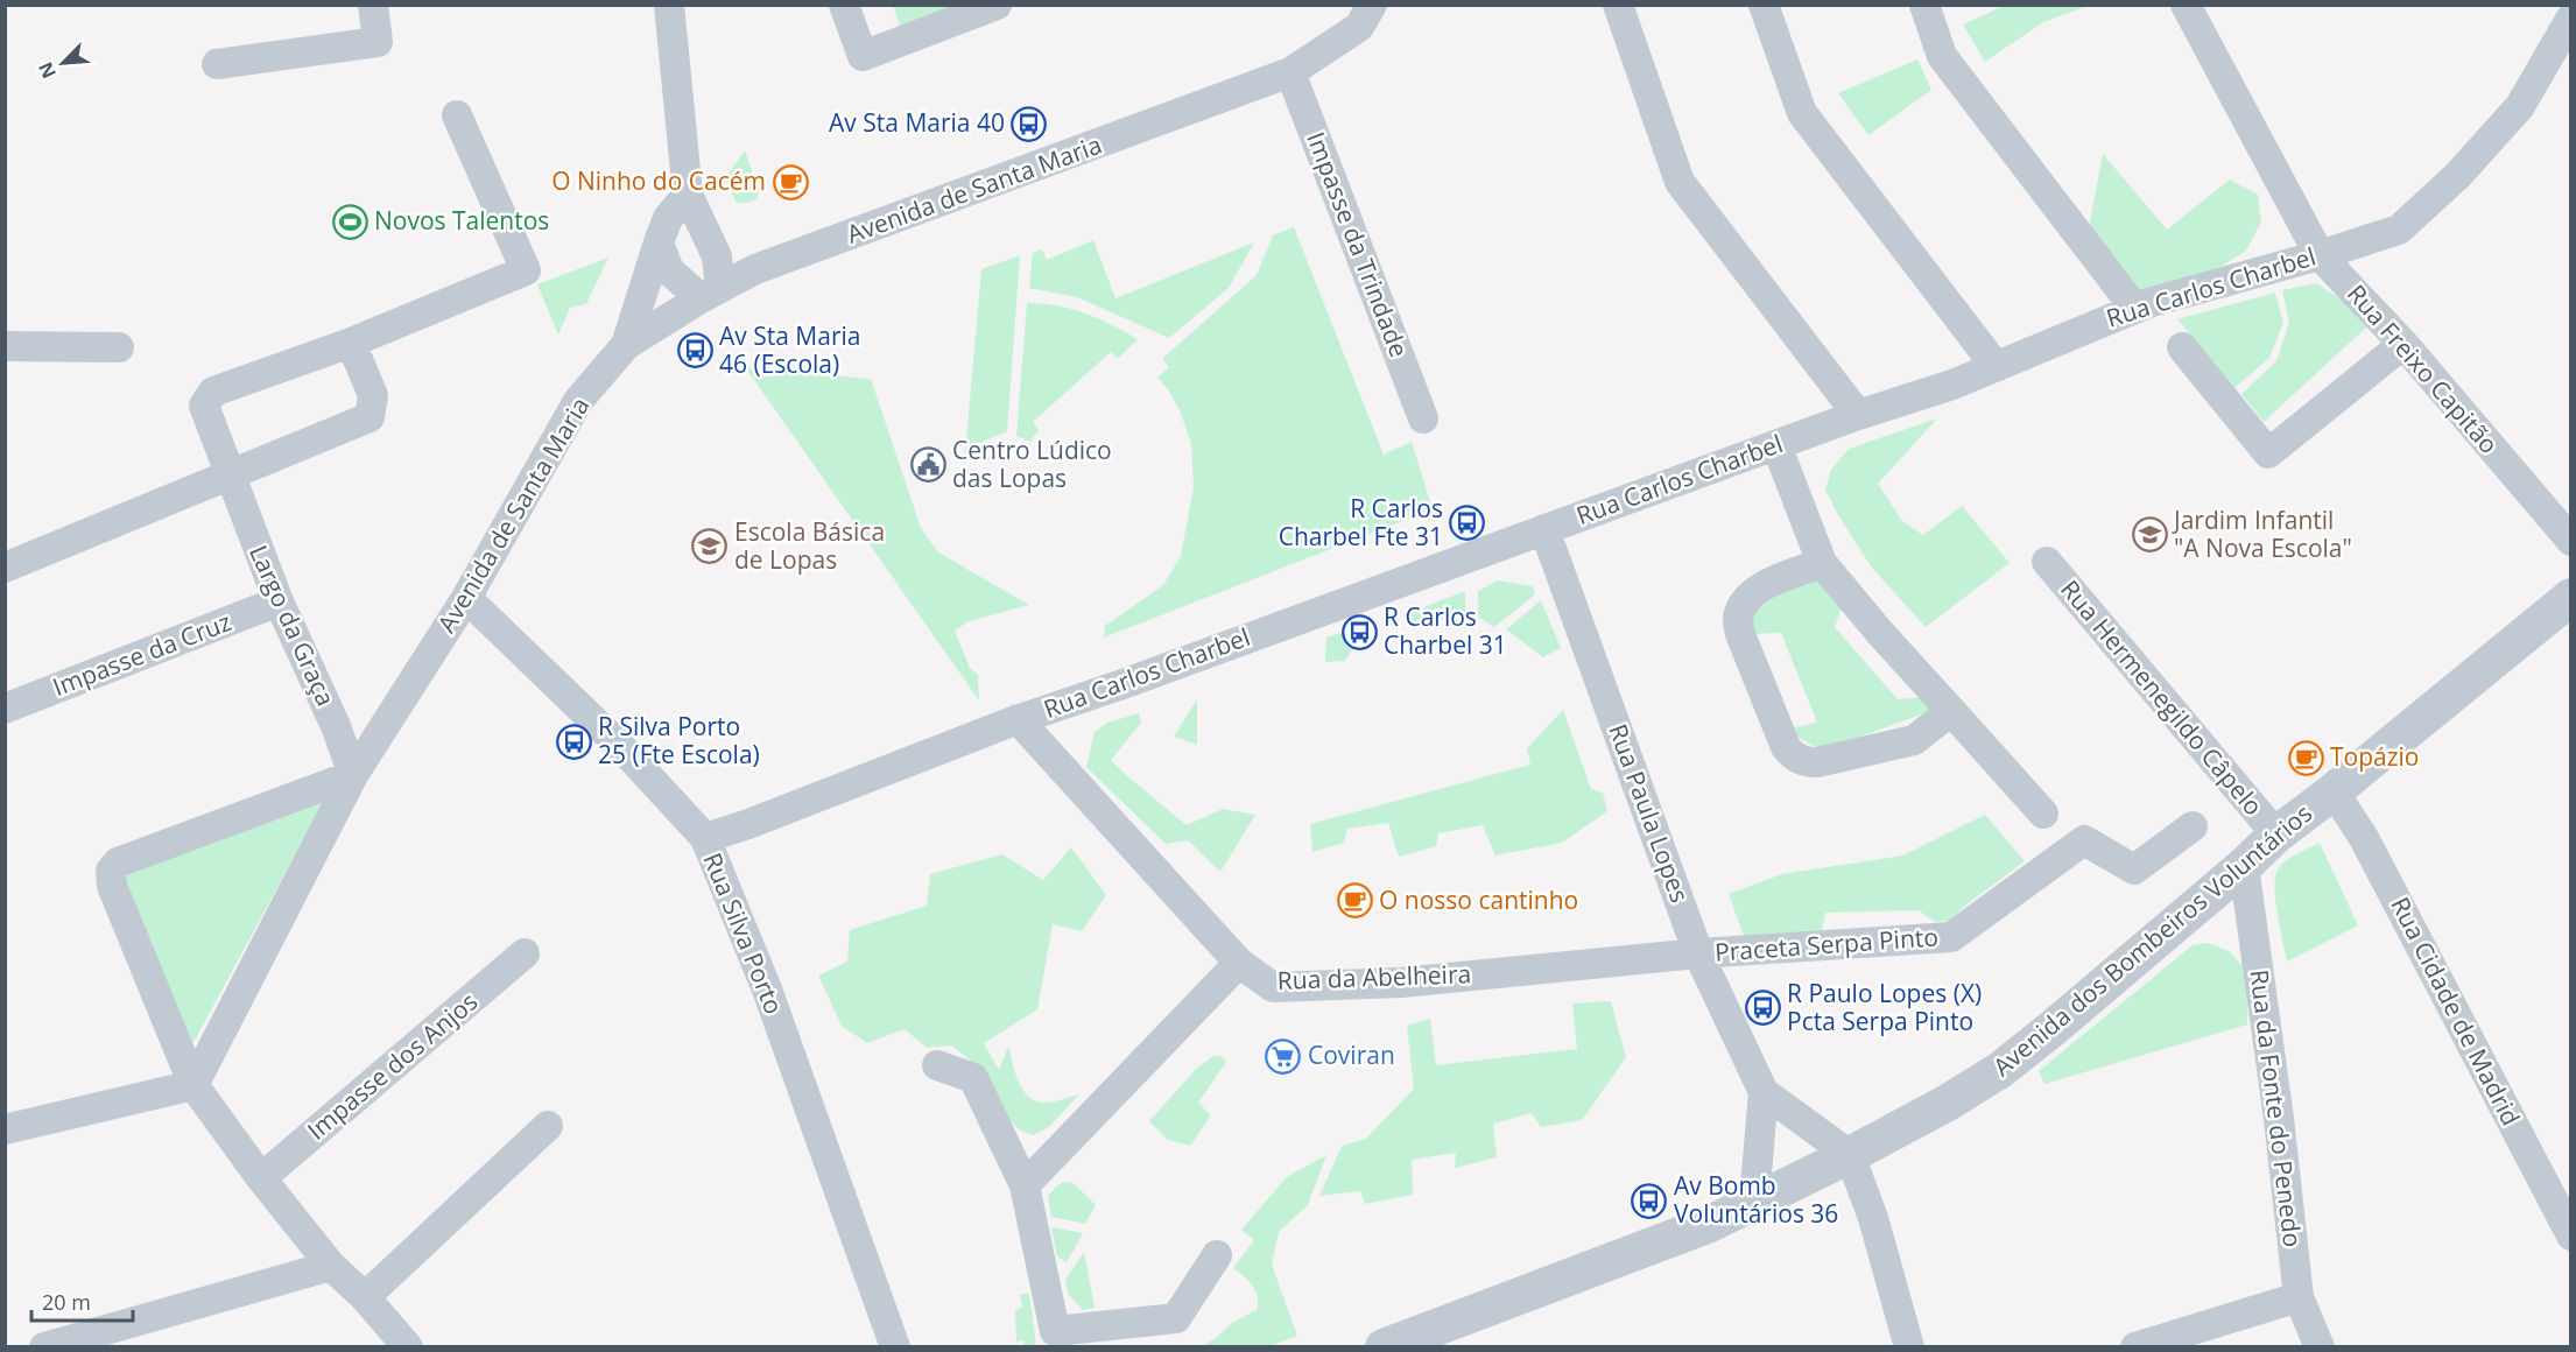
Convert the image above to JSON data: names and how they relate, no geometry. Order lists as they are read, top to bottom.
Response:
{
  "streets": {
    "street": [
      "Avenida de Santa Maria",
      "Impasse da Trindade",
      "Rua Carlos Charbel",
      "Rua Freixo Capitão",
      "Largo da Graça",
      "Impasse da Cruz",
      "Rua Hermenegildo Câpelo",
      "Rua Paula Lopes",
      "Rua Silva Porto",
      "Avenida dos Bombeiros Voluntários",
      "Praceta Serpa Pinto",
      "Rua da Abelheira",
      "Rua Cidade de Madrid",
      "Impasse dos Anjos",
      "Rua da Fonte do Penedo"
    ]
  },
  "crossings": [
    ["Avenida de Santa Maria", "Impasse da Trindade"],
    ["Avenida de Santa Maria", "Largo da Graça"],
    ["Avenida de Santa Maria", "Rua Silva Porto"],
    ["Rua Carlos Charbel", "Rua Freixo Capitão"],
    ["Rua Carlos Charbel", "Rua Paula Lopes"],
    ["Rua Carlos Charbel", "Rua Silva Porto"],
    ["Rua Carlos Charbel", "Rua da Abelheira"],
    ["Largo da Graça", "Impasse da Cruz"],
    ["Rua Hermenegildo Câpelo", "Avenida dos Bombeiros Voluntários"],
    ["Rua Paula Lopes", "Avenida dos Bombeiros Voluntários"],
    ["Rua Paula Lopes", "Praceta Serpa Pinto"],
    ["Rua Paula Lopes", "Rua da Abelheira"],
    ["Avenida dos Bombeiros Voluntários", "Rua Cidade de Madrid"],
    ["Avenida dos Bombeiros Voluntários", "Rua da Fonte do Penedo"],
    ["Praceta Serpa Pinto", "Rua da Abelheira"]
  ],
  "places": {
    "bus stop": [
      "Av Sta Maria 40",
      "Av Sta Maria 46 (Escola)",
      "R Carlos Charbel Fte 31",
      "R Carlos Charbel 31",
      "R Silva Porto 25 (Fte Escola)",
      "R Paulo Lopes (X) Pcta Serpa Pinto",
      "Av Bomb Voluntários 36"
    ],
    "cafe": ["O Ninho do Cacém", "Topázio", "O nosso cantinho"],
    "sports": ["Novos Talentos"],
    "public building": ["Centro Lúdico das Lopas"],
    "school or university": ["Jardim Infantil \"A Nova Escola\"", "Escola Básica de Lopas"],
    "supermarket": ["Coviran"]
  },
  "scale_bar": "20 m",
  "north": "bottom left"
}
